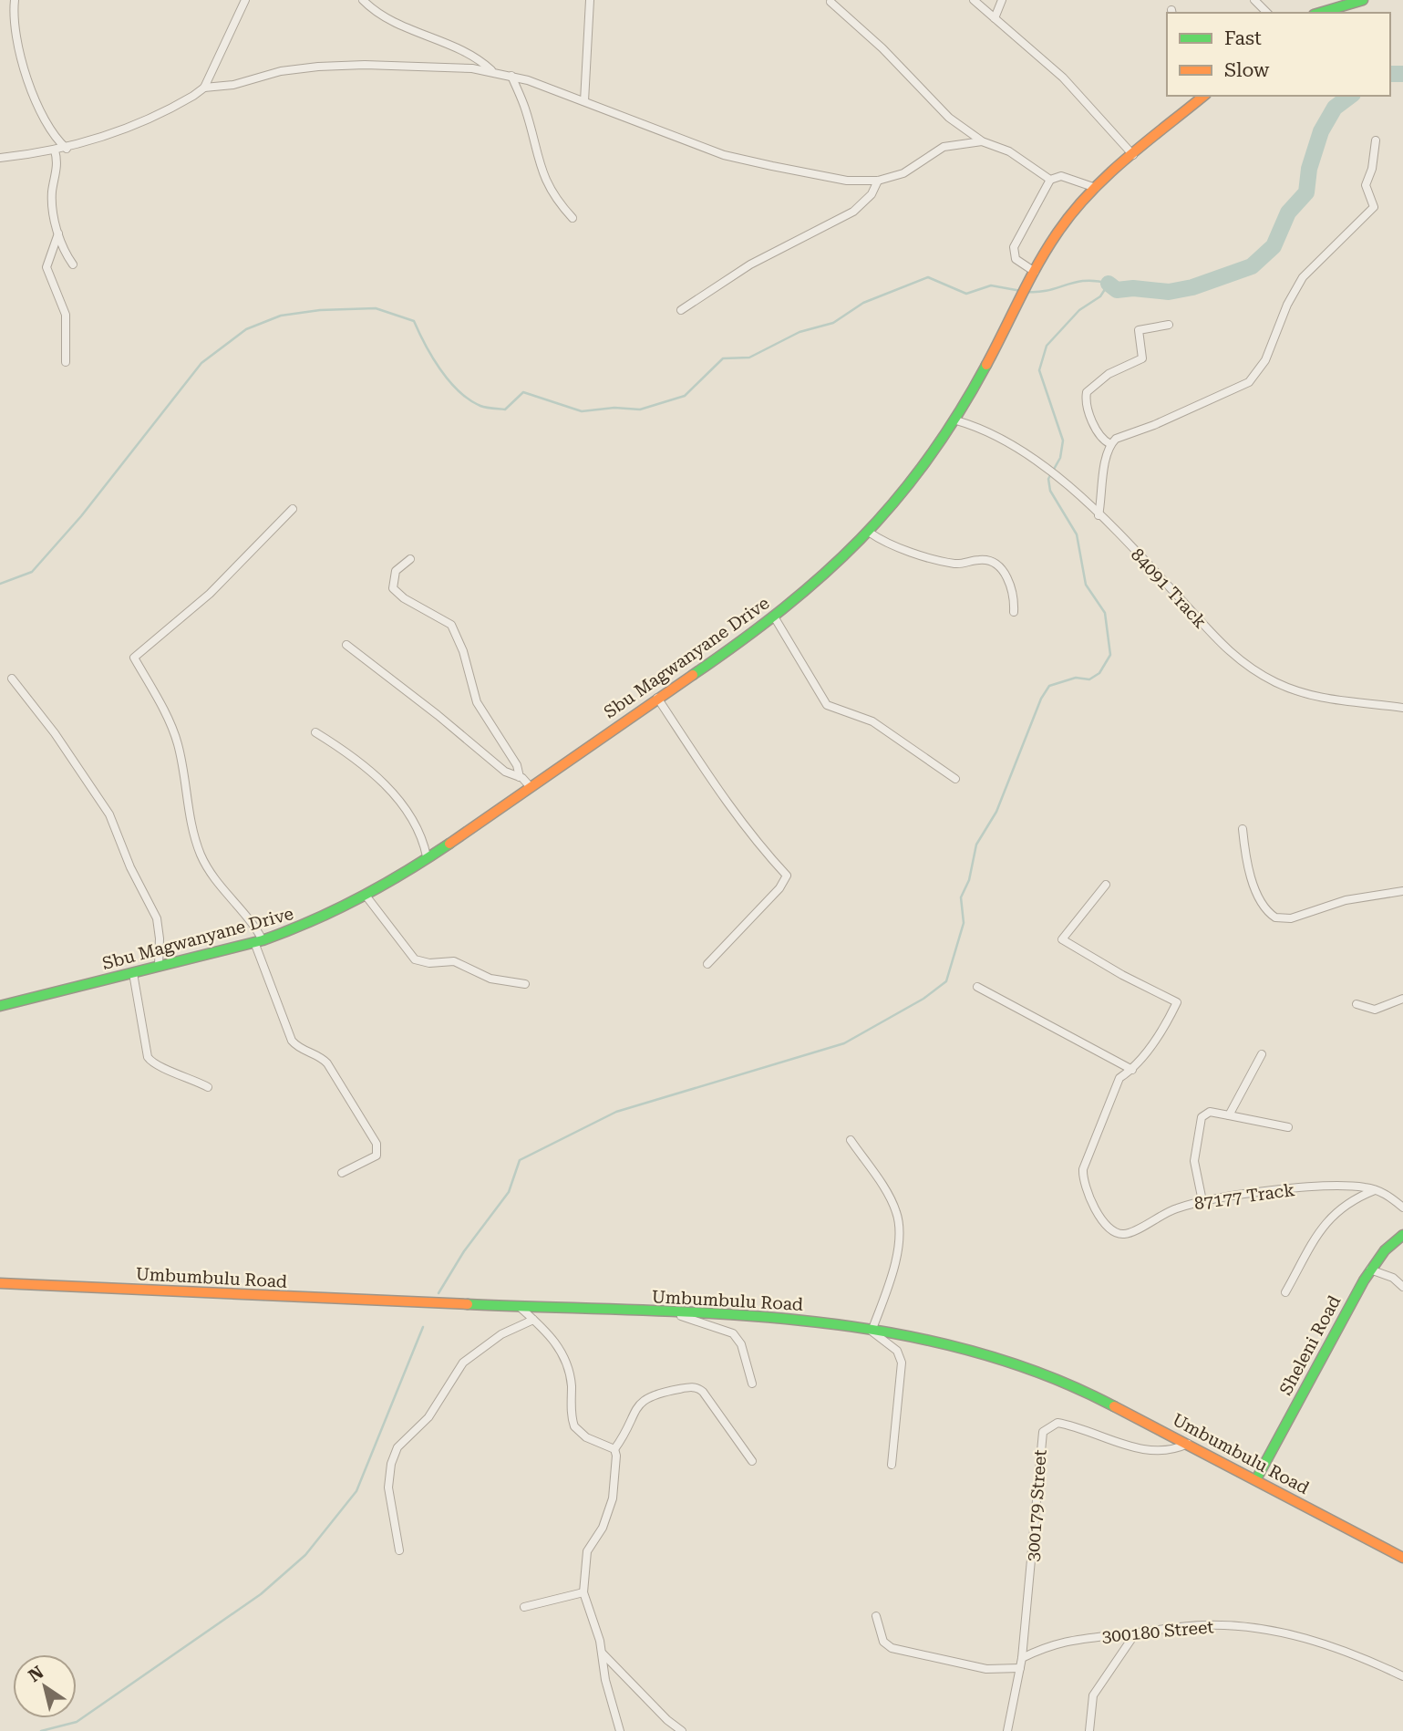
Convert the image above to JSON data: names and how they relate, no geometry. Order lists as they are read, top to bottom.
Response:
{
  "streets": {
    "main road": ["Sbu Magwanyane Drive", "Umbumbulu Road", "Sheleni Road"],
    "street": [
      "84091 Track",
      "87177 Track",
      "300179 Street",
      "300180 Street"
    ]
  },
  "crossings": [
    ["84091 Track", "Sbu Magwanyane Drive"],
    ["Umbumbulu Road", "Sheleni Road"],
    ["Umbumbulu Road", "300179 Street"],
    ["300179 Street", "300180 Street"]
  ],
  "legend": ["Fast", "Slow"],
  "north": "top left"
}
